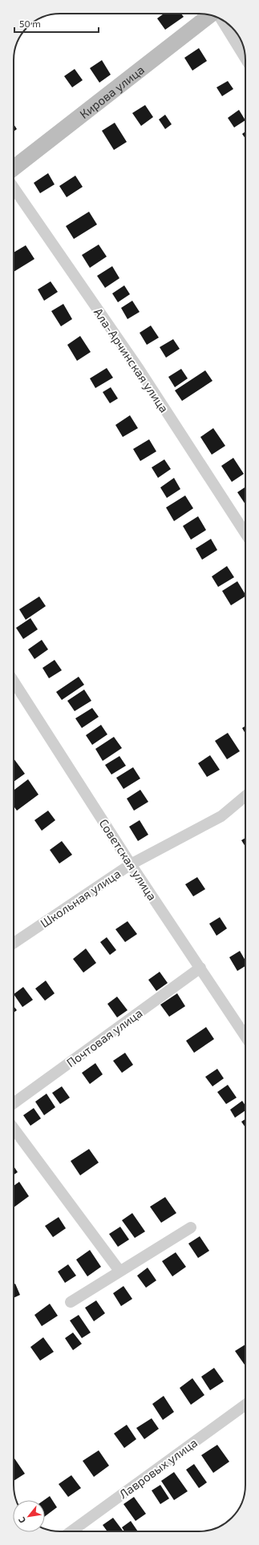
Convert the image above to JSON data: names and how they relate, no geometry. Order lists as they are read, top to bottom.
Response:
{
  "streets": {
    "street": [
      "Кирова улица",
      "Ала-Арчинская улица",
      "Советская улица",
      "Школьная улица",
      "Почтовая улица",
      "Лавровых улица"
    ]
  },
  "crossings": [
    ["Советская улица", "Школьная улица"],
    ["Советская улица", "Почтовая улица"]
  ],
  "scale_bar": "50 m",
  "north": "bottom left"
}
